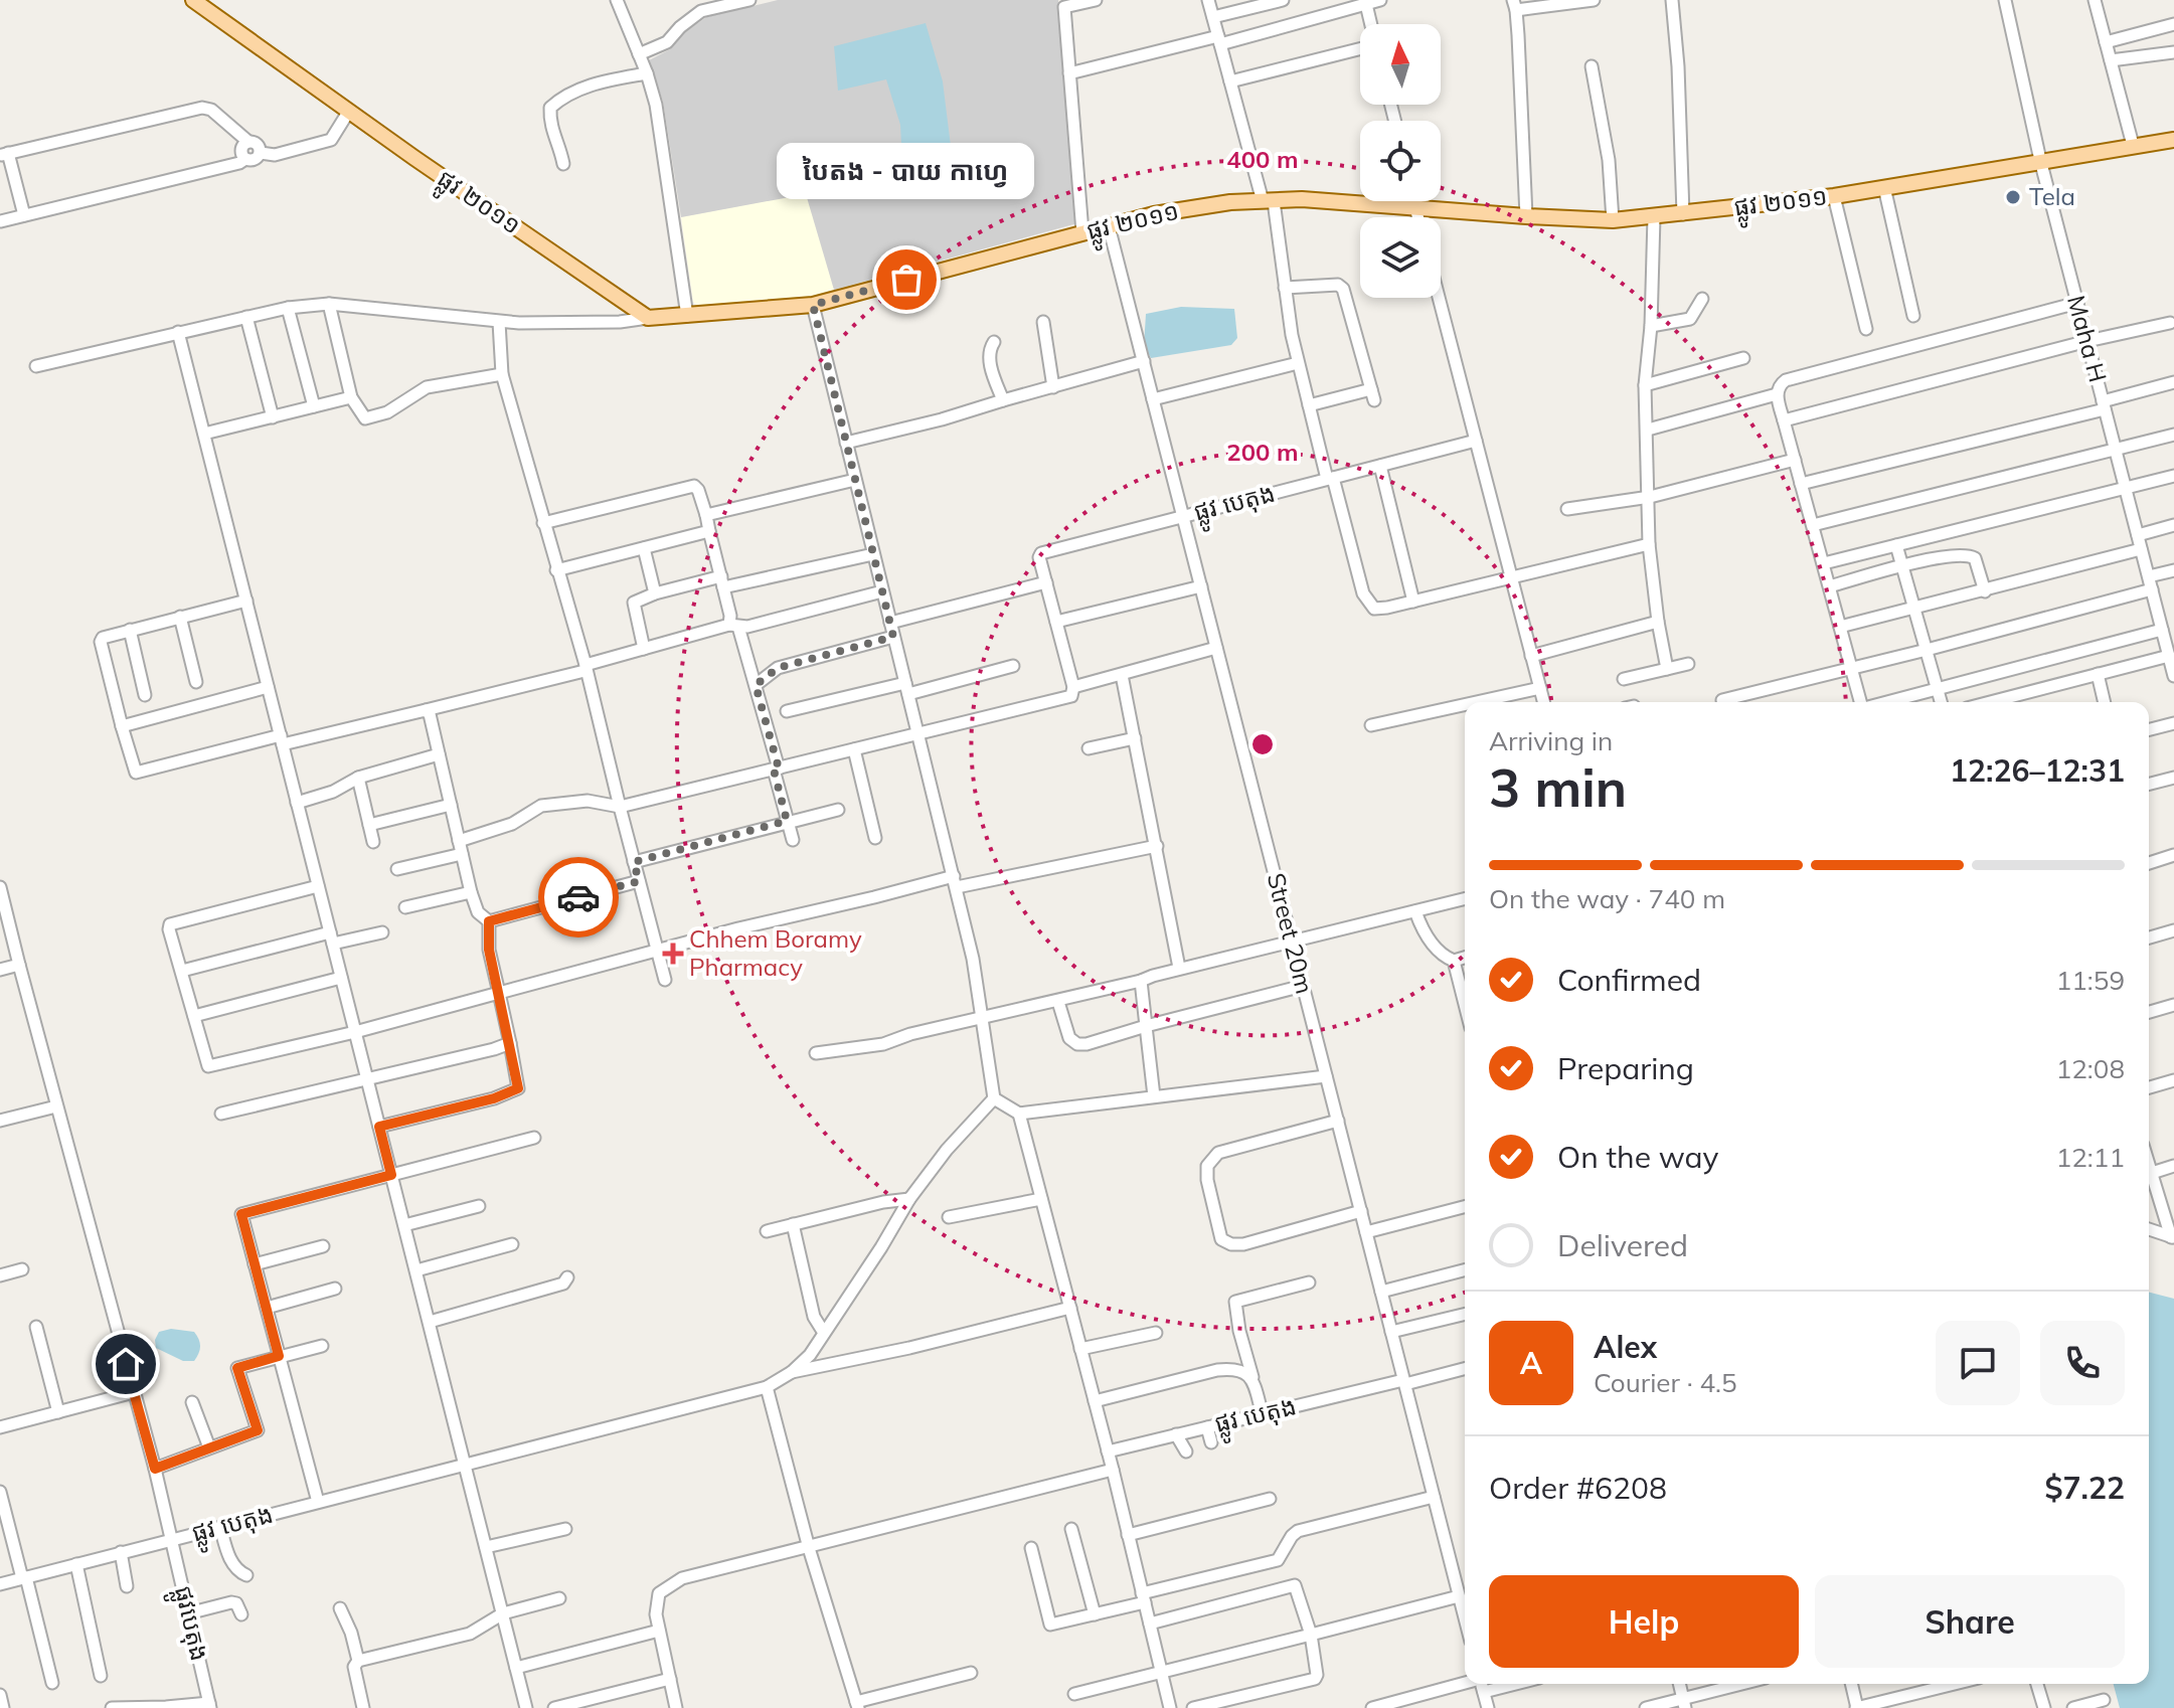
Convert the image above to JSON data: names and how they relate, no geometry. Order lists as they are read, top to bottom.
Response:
{
  "streets": {
    "main road": ["ផ្លូវ ២០១១"],
    "street": [
      "Maha H",
      "ផ្លូវ បេតុង",
      "Street 20m",
      "ផ្លូវបេតុង"
    ]
  },
  "crossings": [
    ["ផ្លូវ ២០១១", "Maha H"],
    ["ផ្លូវ ២០១១", "Street 20m"],
    ["ផ្លូវ បេតុង", "Street 20m"],
    ["ផ្លូវ បេតុង", "ផ្លូវបេតុង"]
  ],
  "places": {
    "other": ["Tela", "បៃតង - បាយ កាហ្វេ"],
    "health": ["Chhem Boramy Pharmacy"]
  },
  "north": "top",
  "page": {
    "bubble": "បៃតង - បាយ កាហ្វេ",
    "heading": ["3 min", "Arriving in", "12:26–12:31"],
    "panel": [
      "Alex",
      "Courier · 4.5",
      "Order #6208",
      "$7.22"
    ],
    "bar": "On the way · 740 m",
    "list": [
      ["Confirmed", "11:59"],
      ["Preparing", "12:08"],
      ["On the way", "12:11"],
      "Delivered"
    ],
    "round": "A",
    "buttons": ["Help", "Share"]
  },
  "rings": ["400 m", "200 m"]
}
